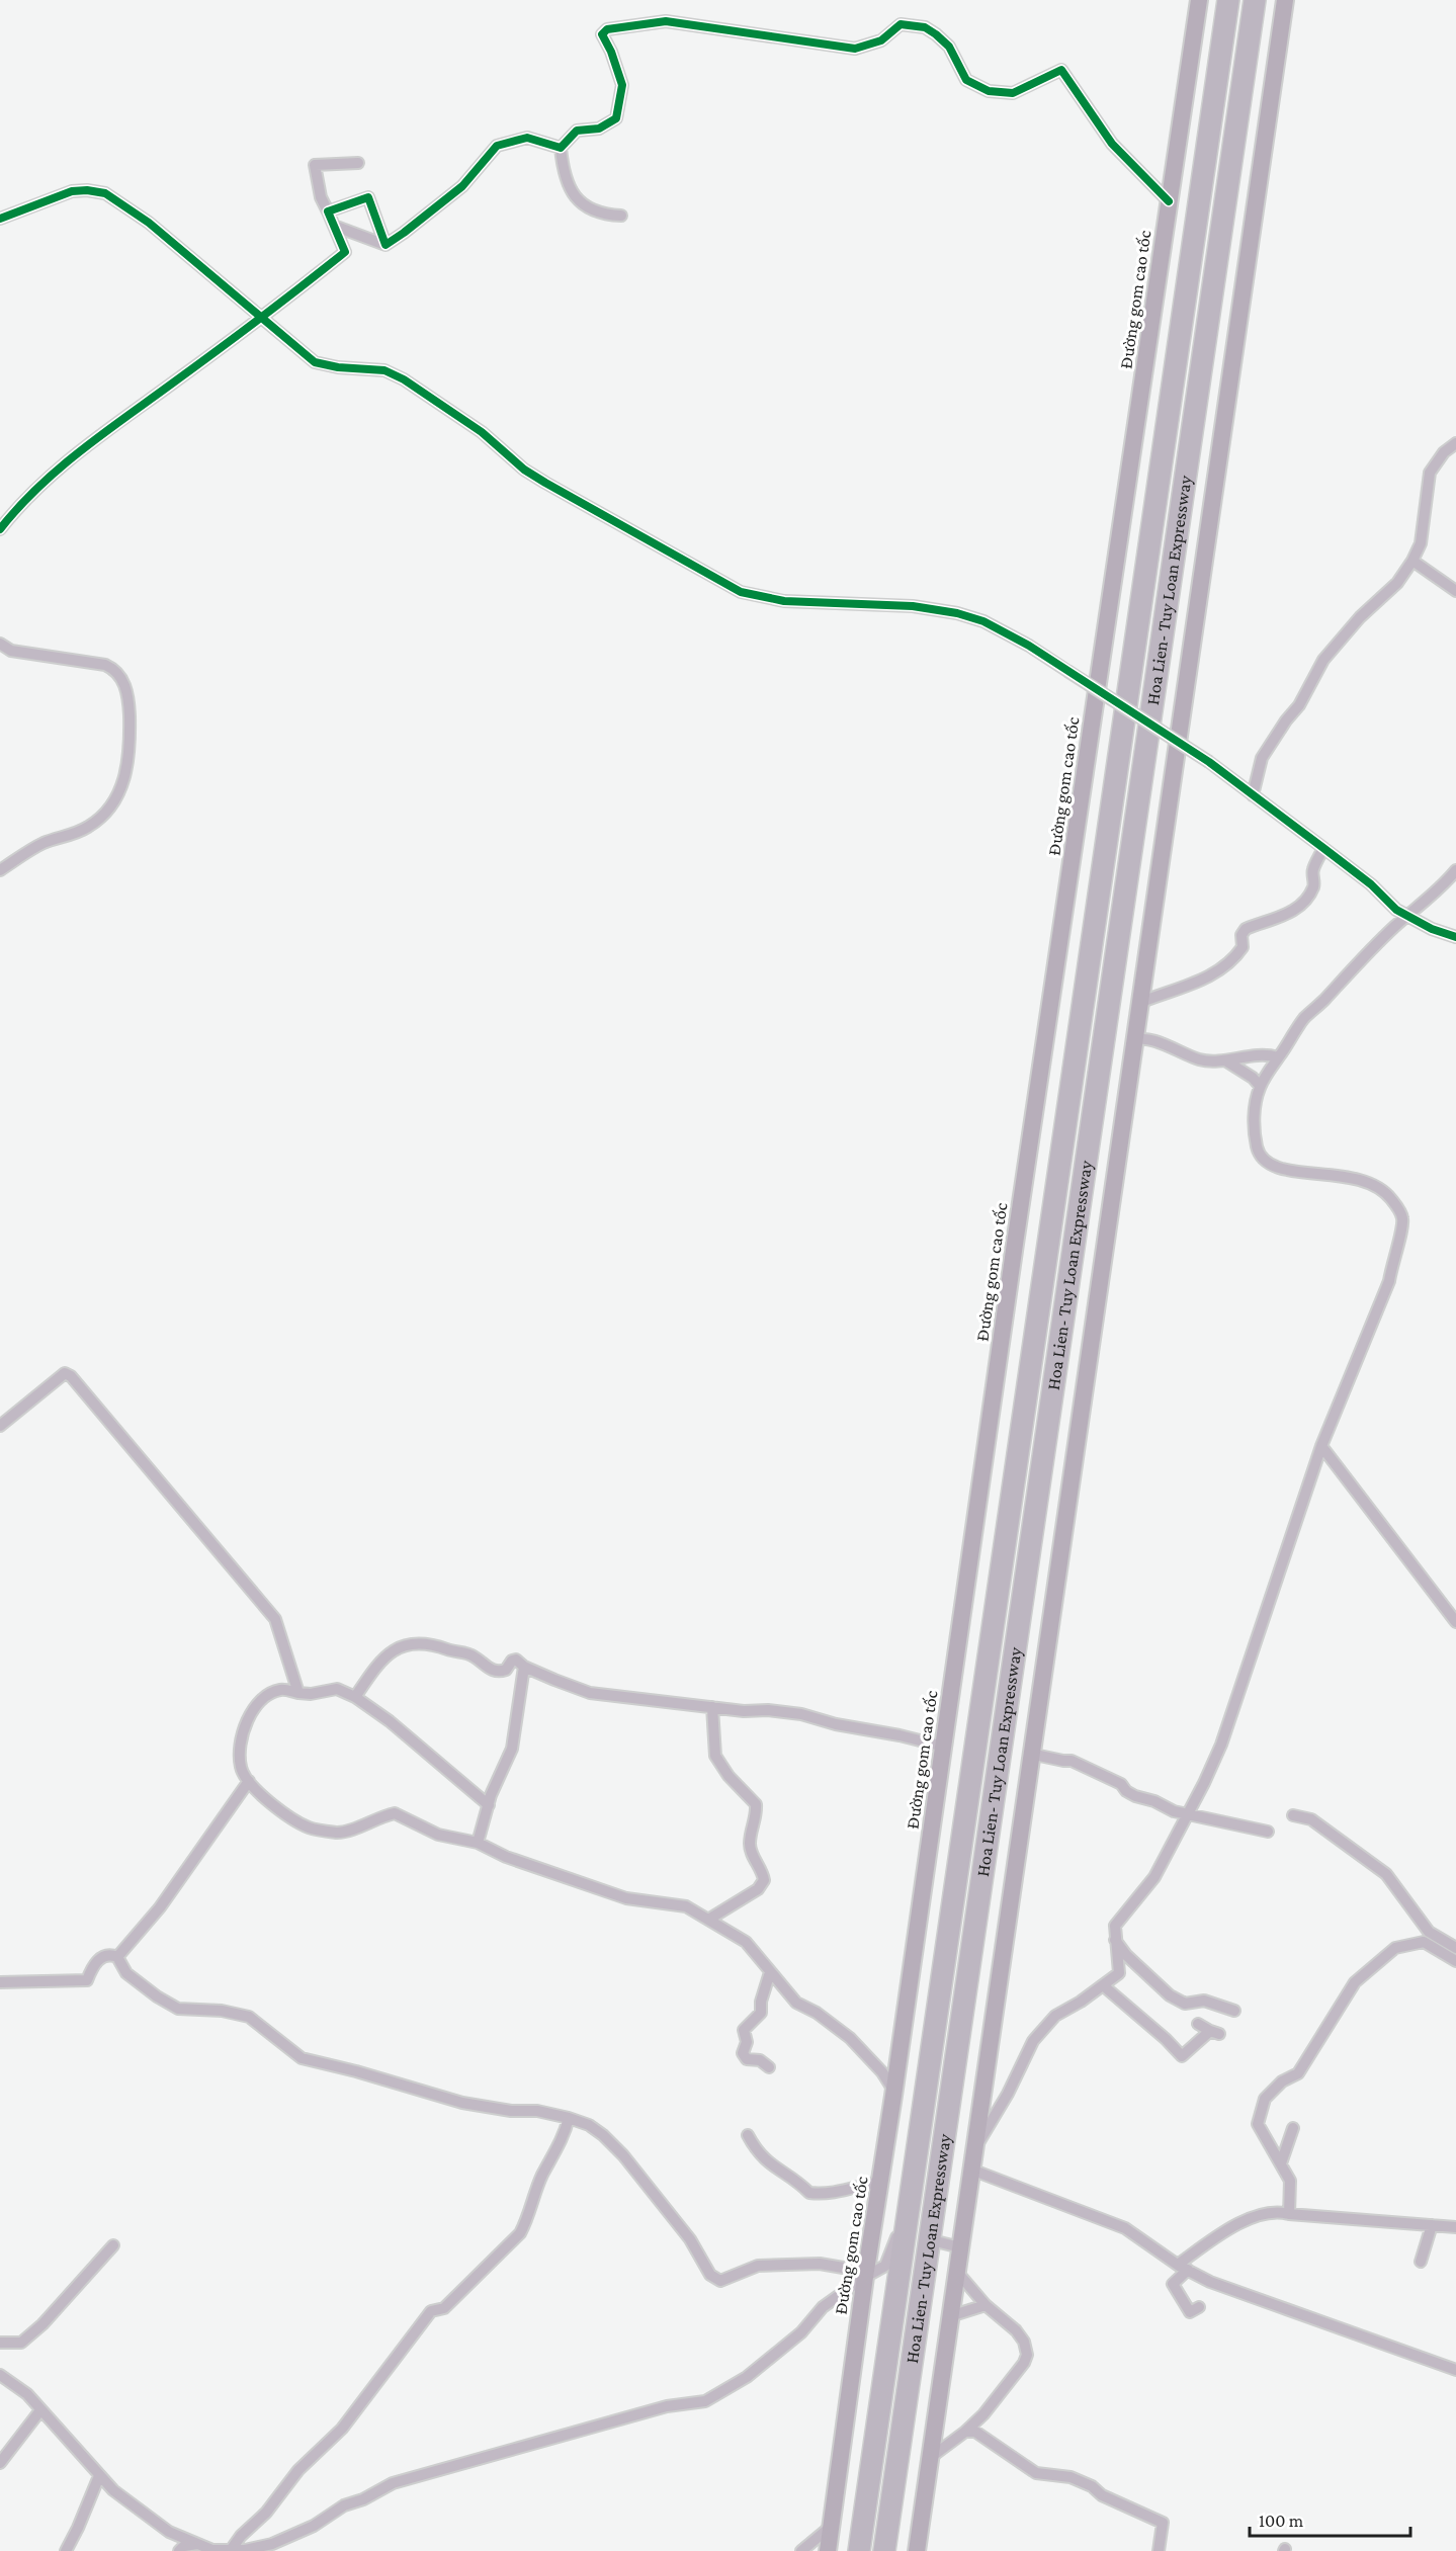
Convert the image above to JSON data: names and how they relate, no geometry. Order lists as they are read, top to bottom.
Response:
{
  "streets": {
    "highway": ["Hoa Lien- Tuy Loan Expressway"],
    "main road": ["Đường gom cao tốc"]
  },
  "scale_bar": "100 m"
}
